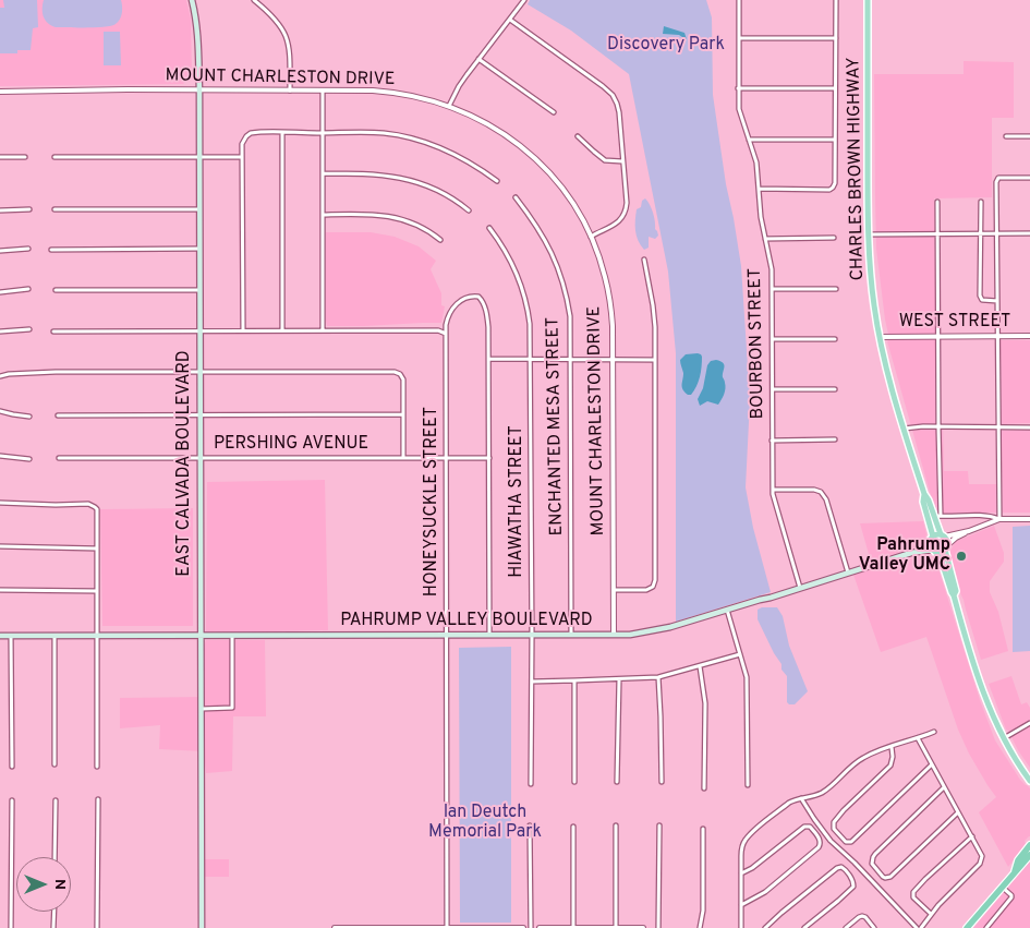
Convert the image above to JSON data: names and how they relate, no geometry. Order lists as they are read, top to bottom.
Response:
{
  "streets": {
    "main road": ["CHARLES BROWN HIGHWAY", "EAST CALVADA BOULEVARD", "PAHRUMP VALLEY BOULEVARD"],
    "street": [
      "MOUNT CHARLESTON DRIVE",
      "WEST STREET",
      "BOURBON STREET",
      "ENCHANTED MESA STREET",
      "PERSHING AVENUE",
      "HONEYSUCKLE STREET",
      "HIAWATHA STREET"
    ]
  },
  "crossings": [
    ["MOUNT CHARLESTON DRIVE", "EAST CALVADA BOULEVARD"],
    ["MOUNT CHARLESTON DRIVE", "PAHRUMP VALLEY BOULEVARD"],
    ["CHARLES BROWN HIGHWAY", "WEST STREET"],
    ["CHARLES BROWN HIGHWAY", "PAHRUMP VALLEY BOULEVARD"],
    ["BOURBON STREET", "PAHRUMP VALLEY BOULEVARD"],
    ["ENCHANTED MESA STREET", "PAHRUMP VALLEY BOULEVARD"],
    ["PERSHING AVENUE", "EAST CALVADA BOULEVARD"],
    ["PERSHING AVENUE", "HONEYSUCKLE STREET"],
    ["EAST CALVADA BOULEVARD", "PAHRUMP VALLEY BOULEVARD"],
    ["HONEYSUCKLE STREET", "PAHRUMP VALLEY BOULEVARD"],
    ["HIAWATHA STREET", "PAHRUMP VALLEY BOULEVARD"]
  ],
  "parks": ["Discovery Park", "Ian Deutch Memorial Park"],
  "places": ["Pahrump Valley UMC"],
  "north": "right"
}
